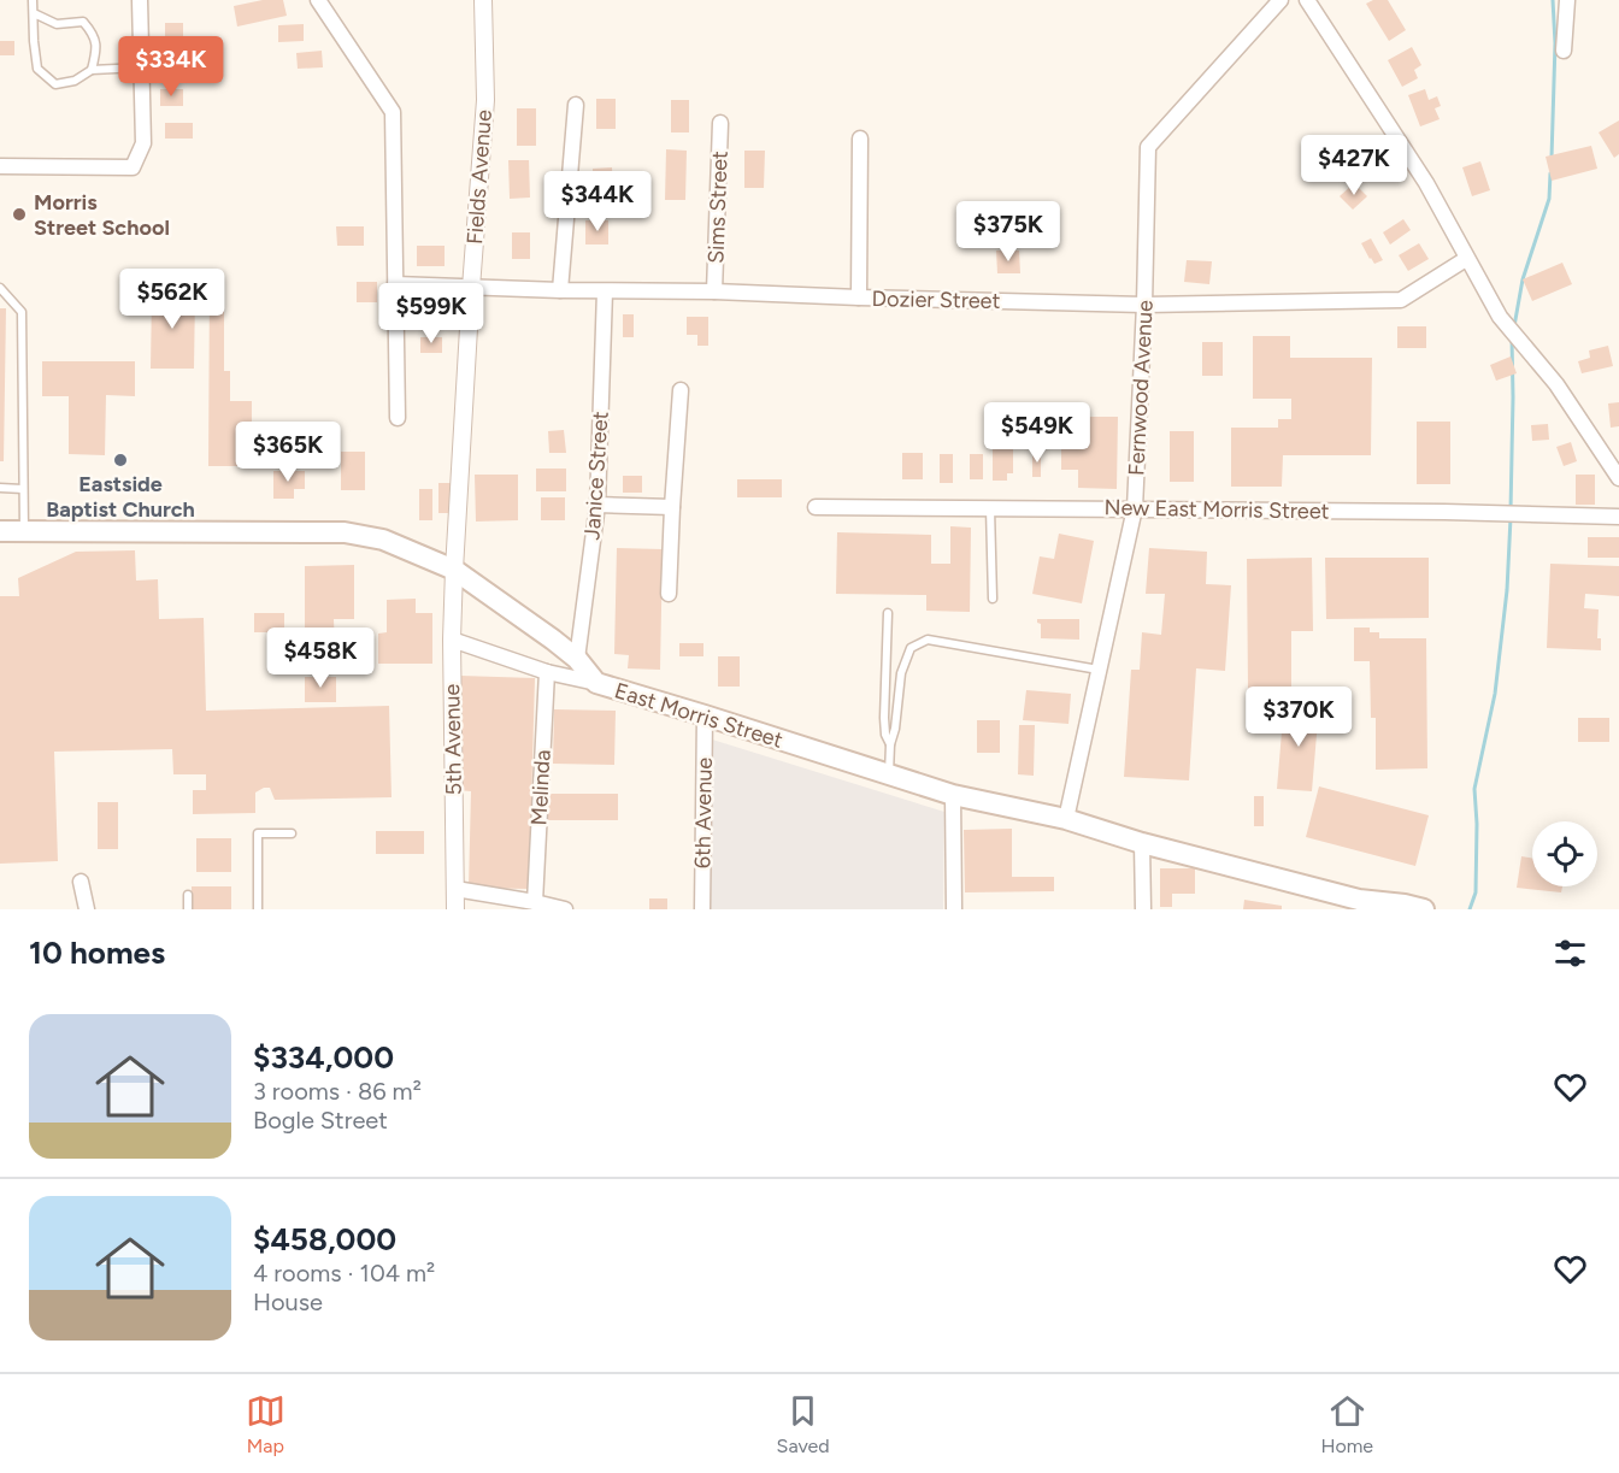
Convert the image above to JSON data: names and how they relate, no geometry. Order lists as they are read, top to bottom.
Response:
{
  "streets": {
    "main road": ["East Morris Street"],
    "street": [
      "Fields Avenue",
      "Sims Street",
      "Dozier Street",
      "Fernwood Avenue",
      "Janice Street",
      "New East Morris Street",
      "5th Avenue",
      "Melinda",
      "6th Avenue"
    ]
  },
  "crossings": [
    ["Fields Avenue", "Dozier Street"],
    ["Fields Avenue", "East Morris Street"],
    ["Fields Avenue", "5th Avenue"],
    ["Sims Street", "Dozier Street"],
    ["Dozier Street", "Fernwood Avenue"],
    ["Dozier Street", "Janice Street"],
    ["Fernwood Avenue", "New East Morris Street"],
    ["Fernwood Avenue", "East Morris Street"],
    ["Janice Street", "East Morris Street"],
    ["East Morris Street", "5th Avenue"],
    ["East Morris Street", "6th Avenue"]
  ],
  "places": ["Morris Street School", "Eastside Baptist Church"],
  "page": {
    "price": [
      "$334K",
      "$427K",
      "$344K",
      "$375K",
      "$562K",
      "$599K",
      "$549K",
      "$365K",
      "$458K",
      "$370K"
    ],
    "heading": "10 homes",
    "list": [
      {
        "name": "$334,000",
        "note": "3 rooms · 86 m² · Bogle Street"
      },
      {
        "name": "$458,000",
        "note": "4 rooms · 104 m² · House"
      }
    ],
    "tabs": ["Map", "Saved", "Home"]
  }
}
